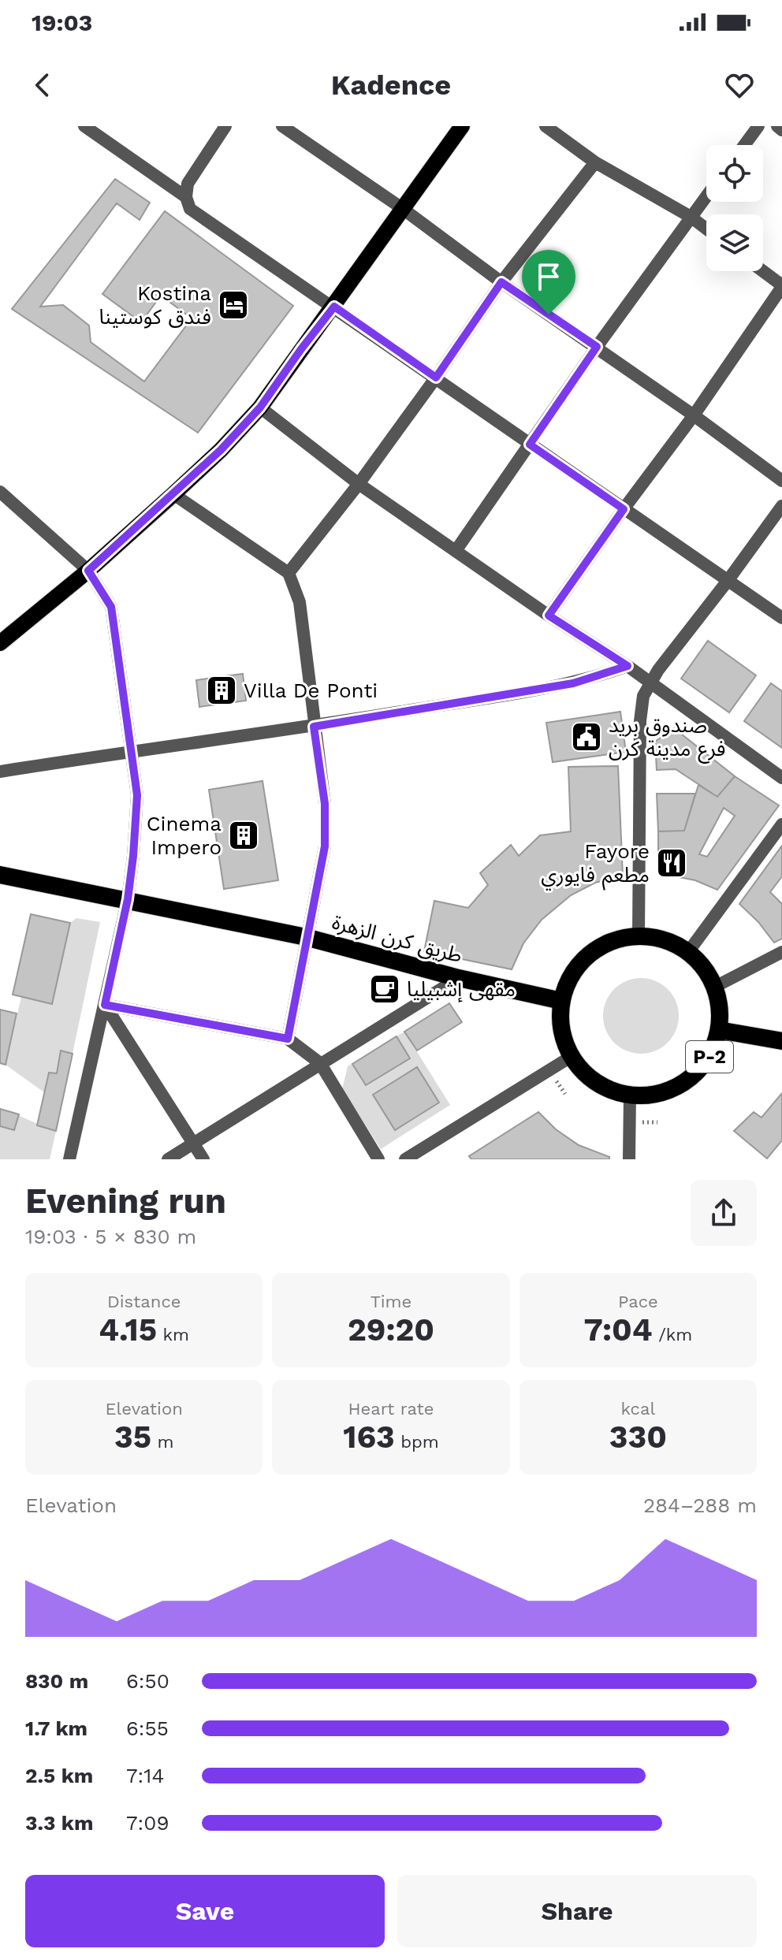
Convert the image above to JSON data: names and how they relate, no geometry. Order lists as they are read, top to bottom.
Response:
{
  "streets": {
    "highway": ["طريق كرن الزهرة", "P-2"]
  },
  "crossings": [
    ["طريق كرن الزهرة", "P-2"]
  ],
  "places": {
    "hotel": ["Kostina فندق كوستينا"],
    "building": ["Villa De Ponti", "Cinema Impero"],
    "public building": ["صندوق بريد فرع مدينة كرن"],
    "restaurant": ["Fayore مطعم فايوري"],
    "cafe": ["مقهى إشبيليا"]
  },
  "page": {
    "status": "19:03",
    "header": "Kadence",
    "heading": ["Evening run", "19:03 · 5 × 830 m"],
    "stats": [
      ["Distance", "4.15 km"],
      ["Time", "29:20"],
      ["Pace", "7:04 /km"],
      ["Elevation", "35 m"],
      ["Heart rate", "163 bpm"],
      ["kcal", "330"]
    ],
    "chart": ["Elevation", "284–288 m"],
    "list": [
      {
        "name": "830 m",
        "note": "6:50"
      },
      {
        "name": "1.7 km",
        "note": "6:55"
      },
      {
        "name": "2.5 km",
        "note": "7:14"
      },
      {
        "name": "3.3 km",
        "note": "7:09"
      }
    ],
    "buttons": ["Save", "Share"]
  }
}
